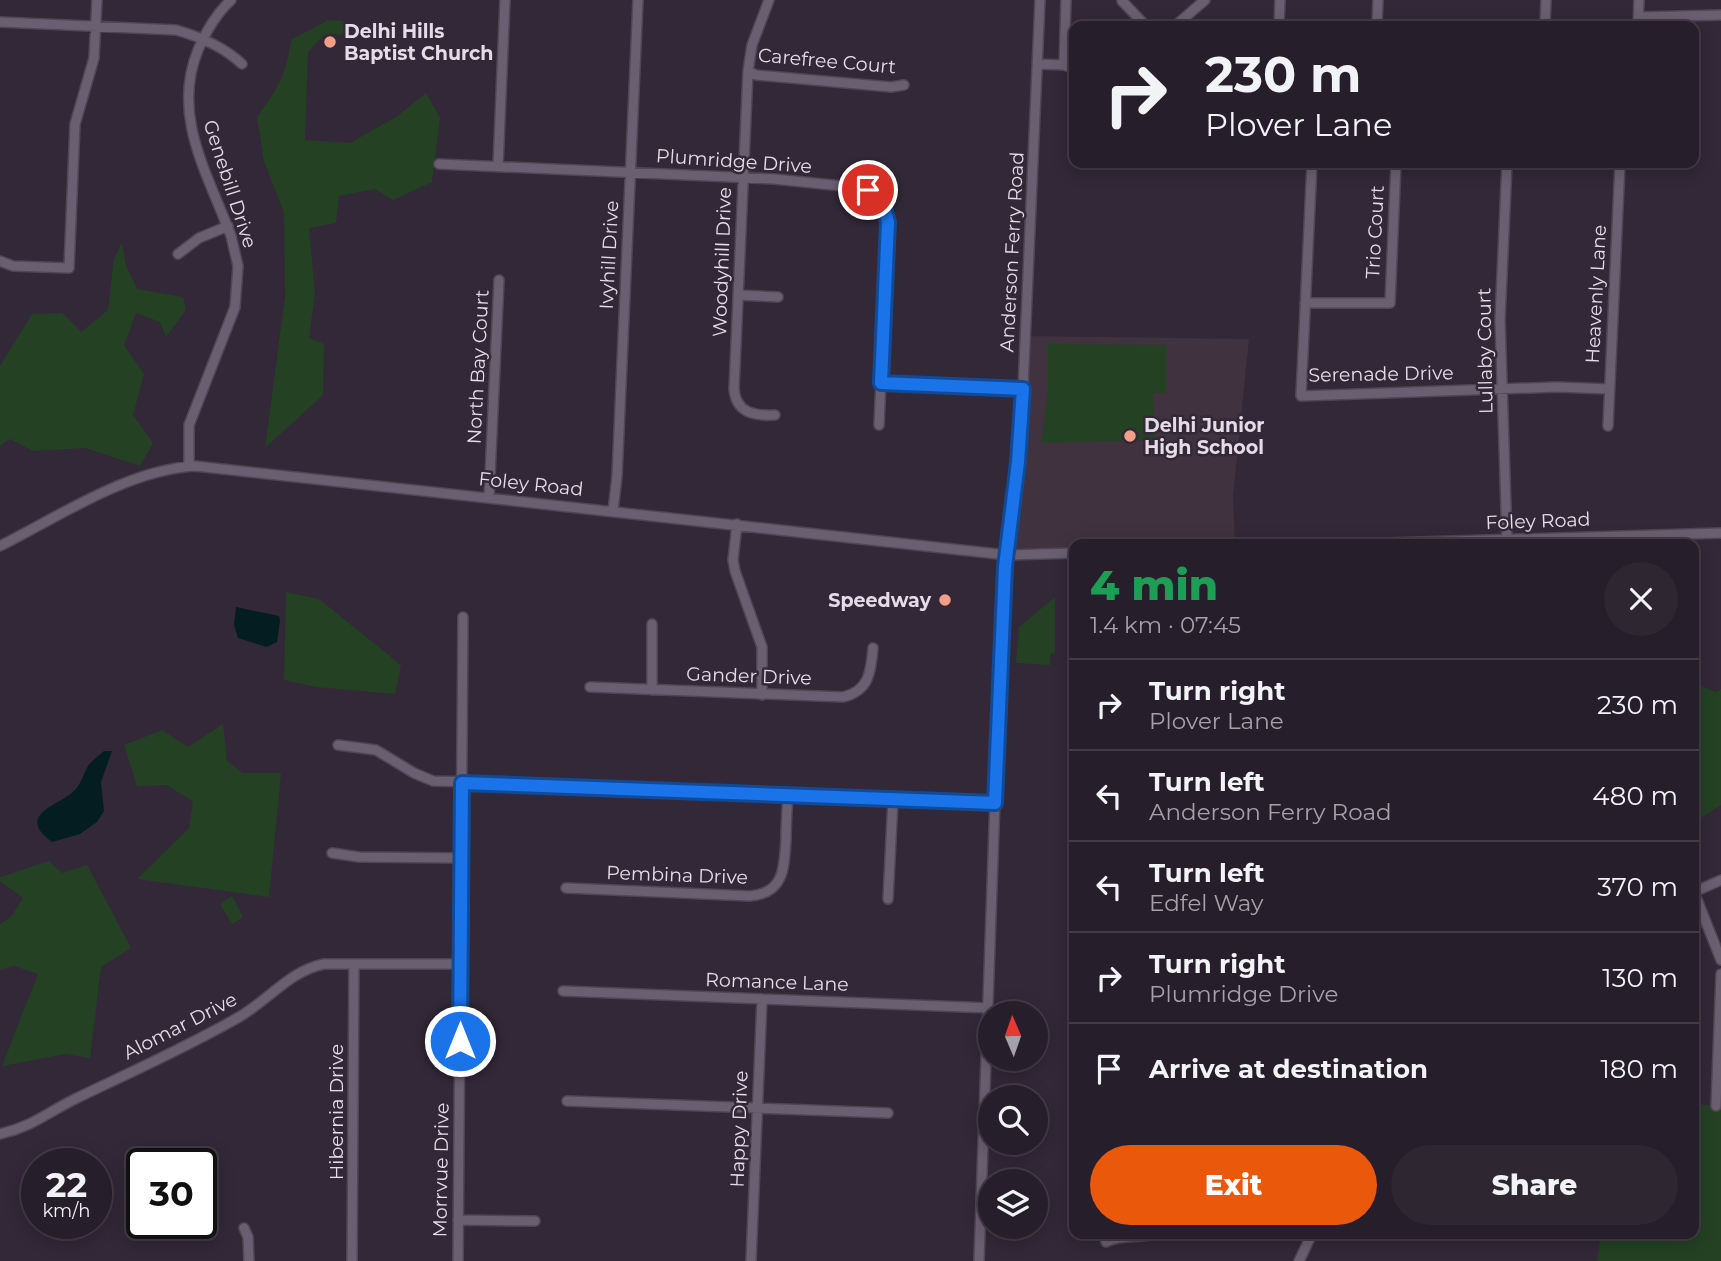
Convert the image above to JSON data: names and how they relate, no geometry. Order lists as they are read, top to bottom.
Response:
{
  "streets": {
    "street": [
      "Carefree Court",
      "Plumridge Drive",
      "Genebill Drive",
      "Trio Court",
      "Anderson Ferry Road",
      "Ivyhill Drive",
      "Woodyhill Drive",
      "Heavenly Lane",
      "Lullaby Court",
      "North Bay Court",
      "Serenade Drive",
      "Foley Road",
      "Gander Drive",
      "Pembina Drive",
      "Romance Lane",
      "Alomar Drive",
      "Hibernia Drive",
      "Happy Drive",
      "Morrvue Drive"
    ]
  },
  "crossings": [
    ["Carefree Court", "Woodyhill Drive"],
    ["Plumridge Drive", "Ivyhill Drive"],
    ["Plumridge Drive", "Woodyhill Drive"],
    ["Genebill Drive", "Foley Road"],
    ["Trio Court", "Serenade Drive"],
    ["Anderson Ferry Road", "Foley Road"],
    ["Ivyhill Drive", "Foley Road"],
    ["Heavenly Lane", "Serenade Drive"],
    ["Lullaby Court", "Serenade Drive"],
    ["North Bay Court", "Foley Road"],
    ["Romance Lane", "Happy Drive"],
    ["Alomar Drive", "Hibernia Drive"],
    ["Alomar Drive", "Morrvue Drive"]
  ],
  "places": ["Delhi Hills Baptist Church", "Delhi Junior High School", "Speedway"],
  "north": "top",
  "page": {
    "turn": ["230 m", "Plover Lane"],
    "heading": ["4 min", "1.4 km · 07:45"],
    "list": [
      {
        "name": "Turn right",
        "note": "Plover Lane",
        "value": "230 m"
      },
      {
        "name": "Turn left",
        "note": "Anderson Ferry Road",
        "value": "480 m"
      },
      {
        "name": "Turn left",
        "note": "Edfel Way",
        "value": "370 m"
      },
      {
        "name": "Turn right",
        "note": "Plumridge Drive",
        "value": "130 m"
      },
      {
        "name": "Arrive at destination",
        "value": "180 m"
      }
    ],
    "buttons": ["Exit", "Share"],
    "speed": "22 km/h",
    "limit": "30"
  }
}
